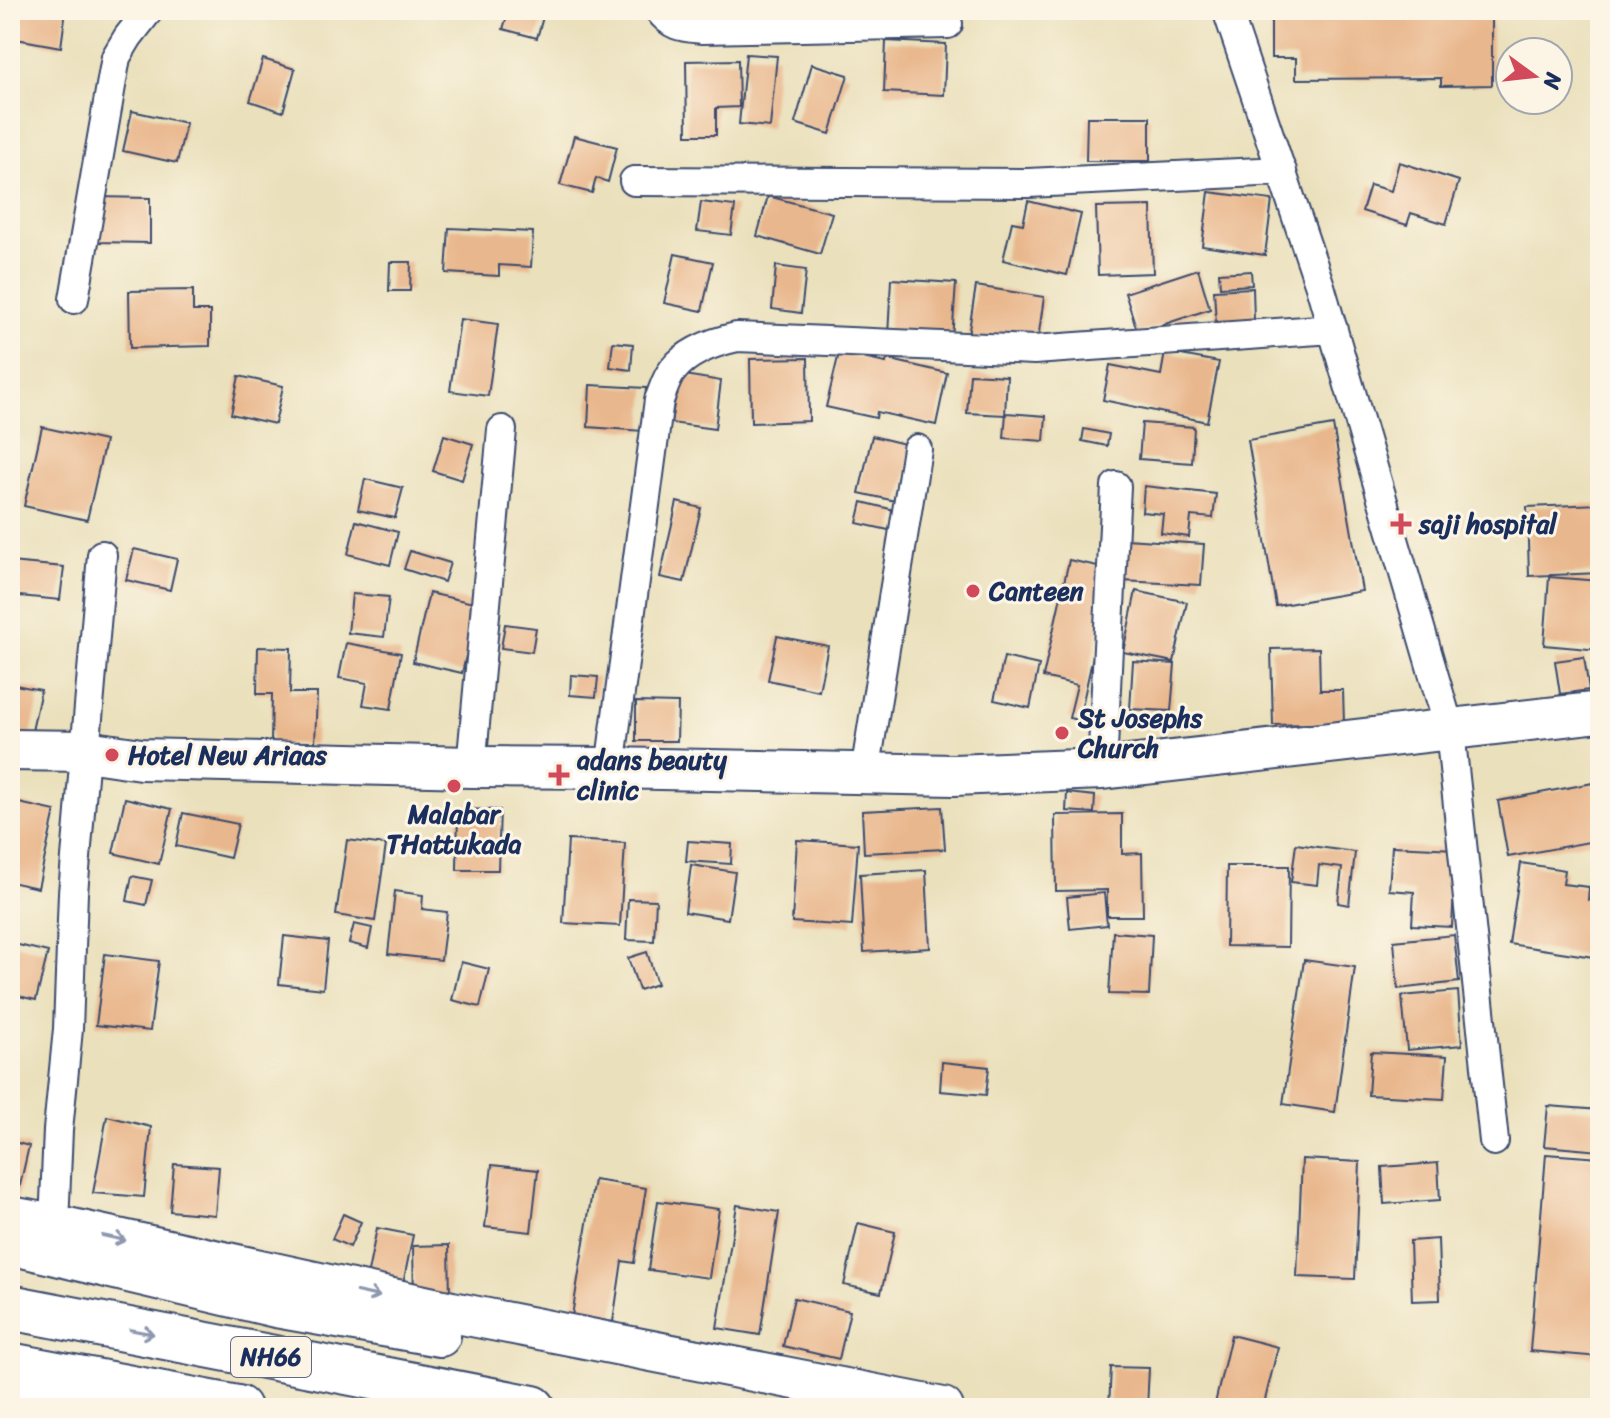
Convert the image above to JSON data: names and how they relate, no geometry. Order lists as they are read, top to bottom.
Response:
{
  "streets": {
    "highway": ["NH66"]
  },
  "places": {
    "health": ["saji hospital", "adans beauty clinic"],
    "other": [
      "Canteen",
      "St Josephs Church",
      "Hotel New Ariaas",
      "Malabar THattukada"
    ]
  },
  "north": "right"
}
